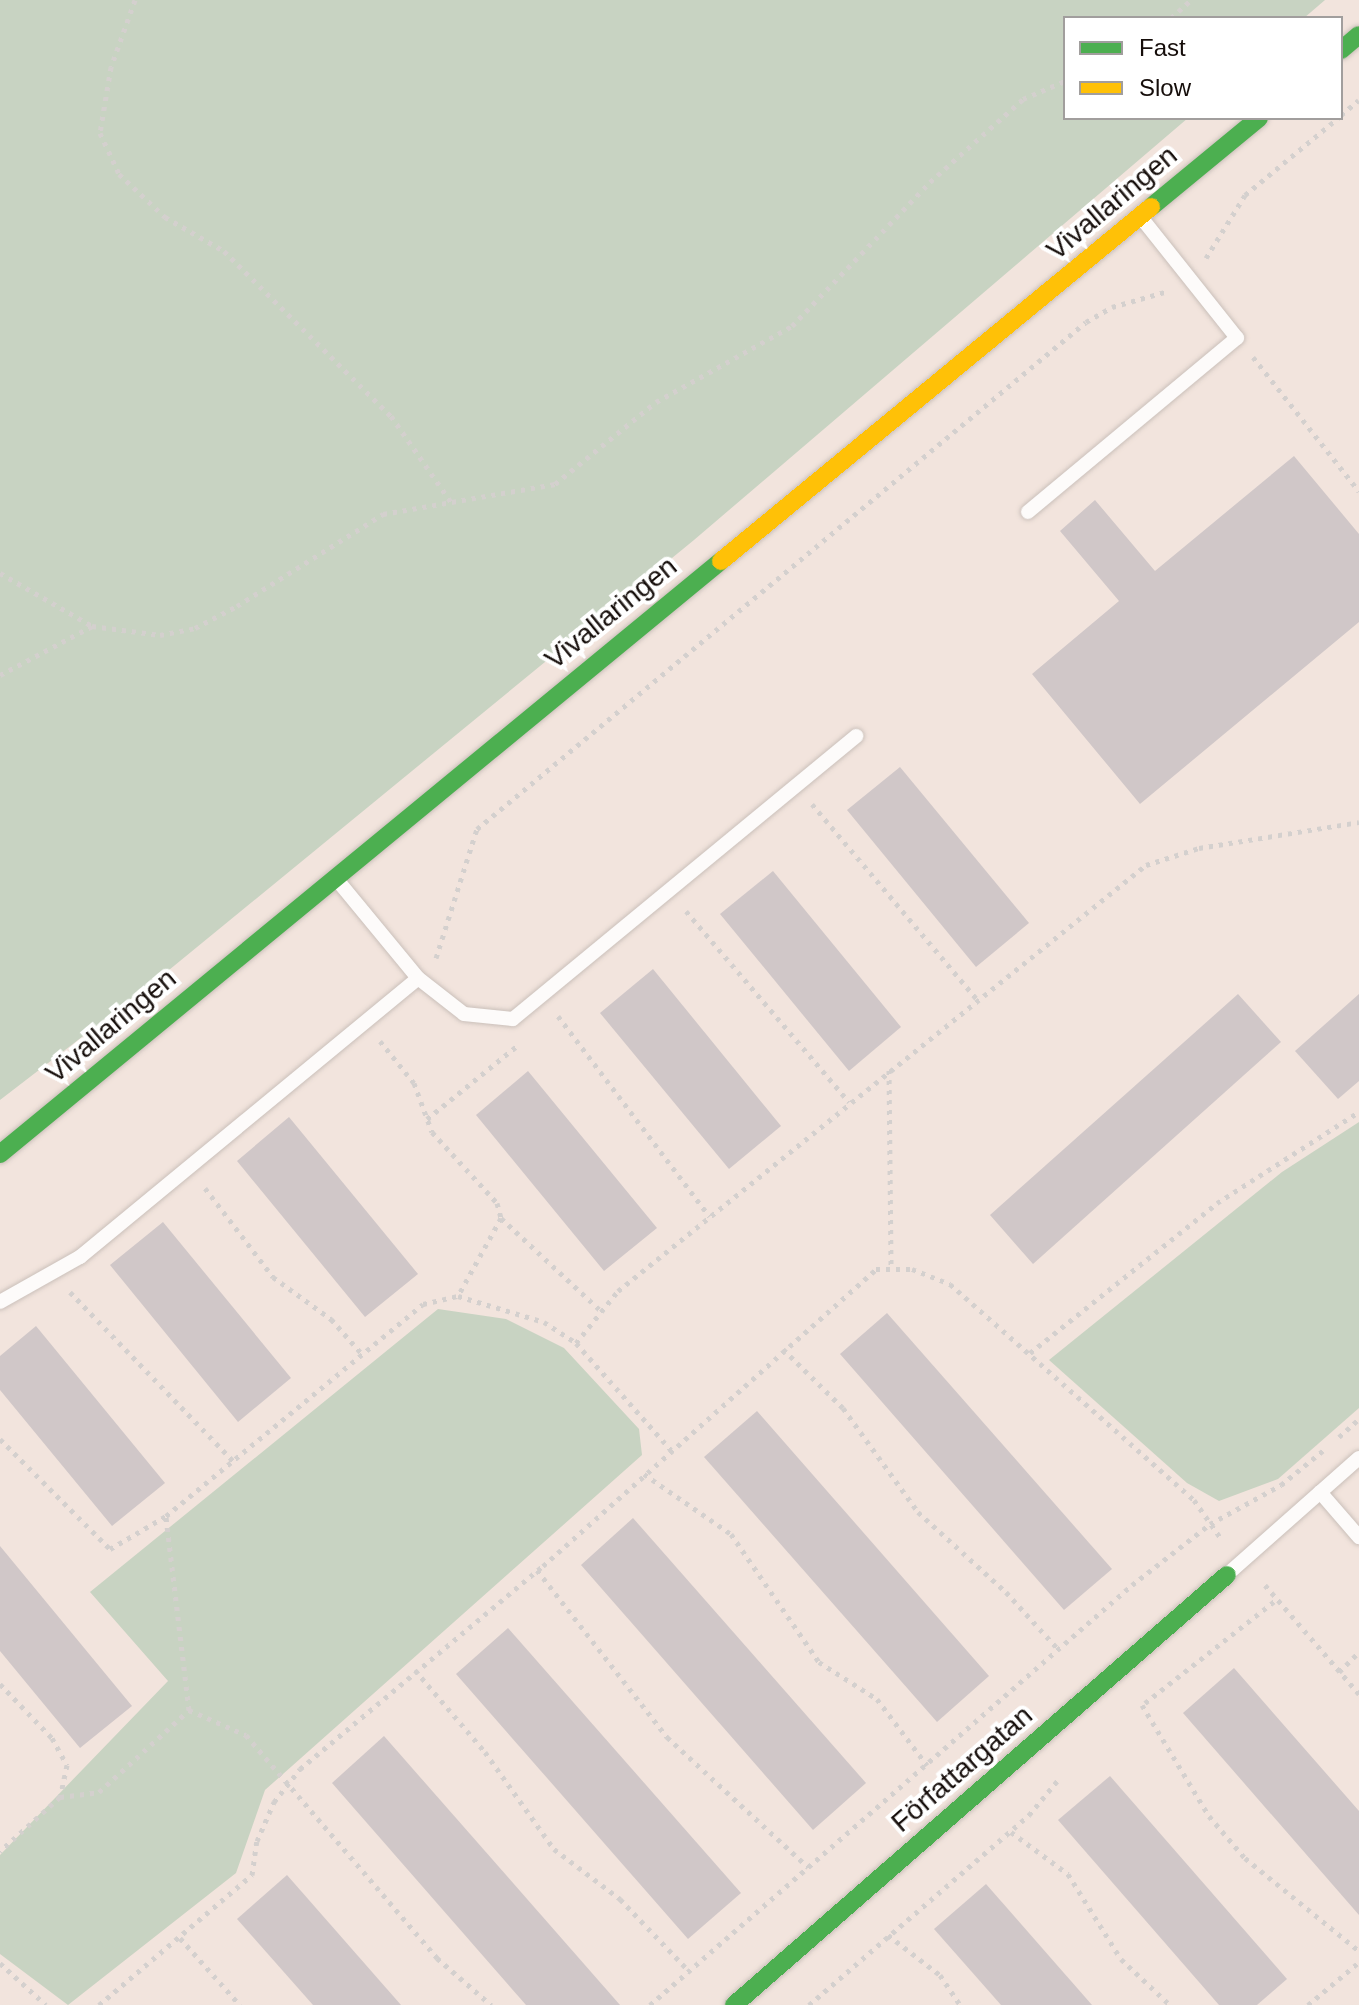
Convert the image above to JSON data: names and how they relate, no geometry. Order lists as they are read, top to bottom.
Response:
{
  "streets": {
    "street": ["Vivallaringen", "Författargatan"]
  },
  "legend": ["Fast", "Slow"]
}
